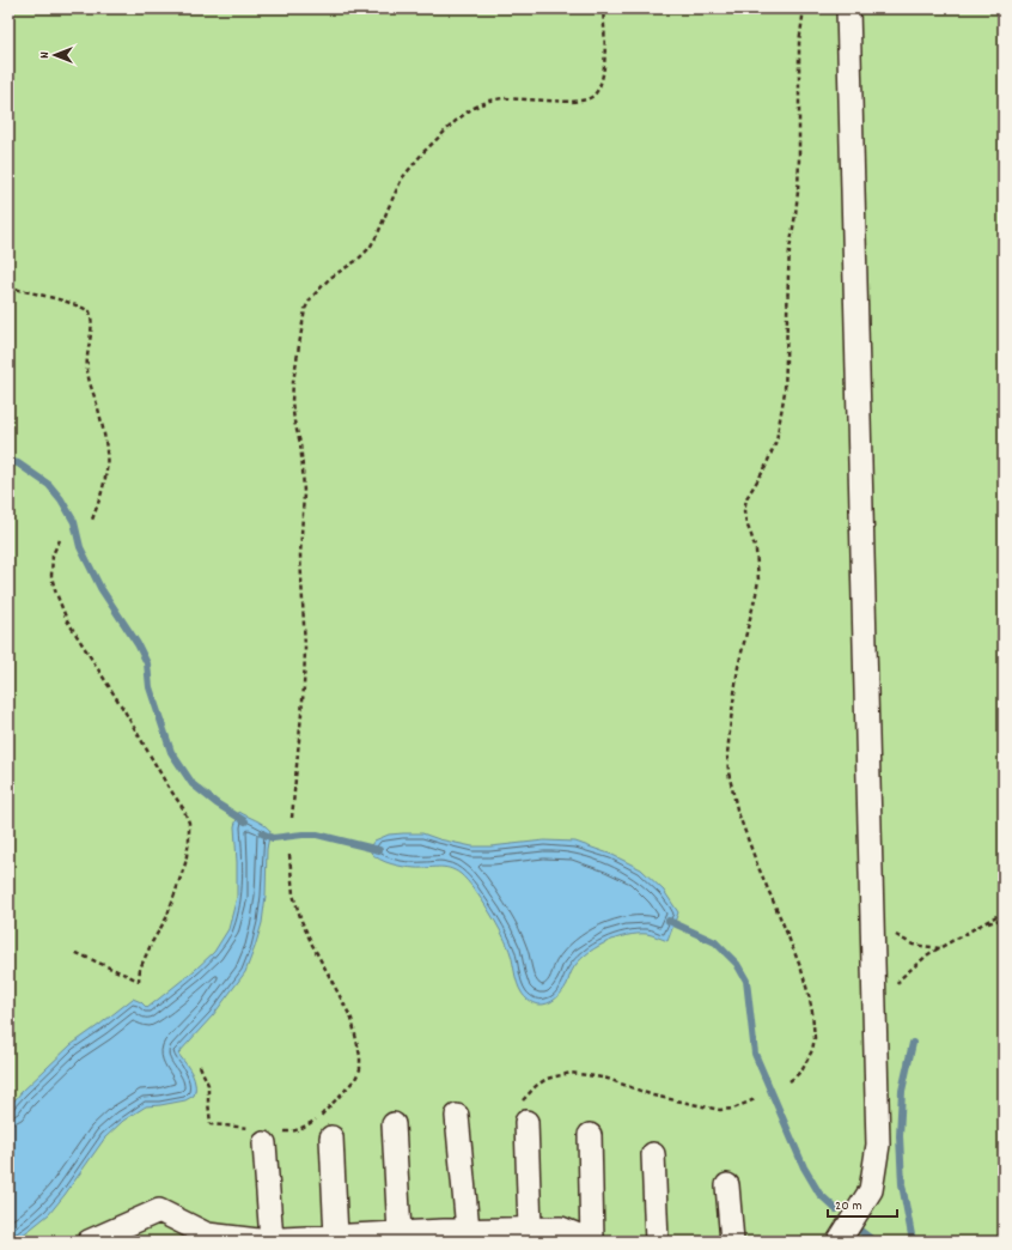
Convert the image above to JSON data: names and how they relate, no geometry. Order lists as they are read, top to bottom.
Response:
{
  "scale_bar": "20 m",
  "north": "left"
}
